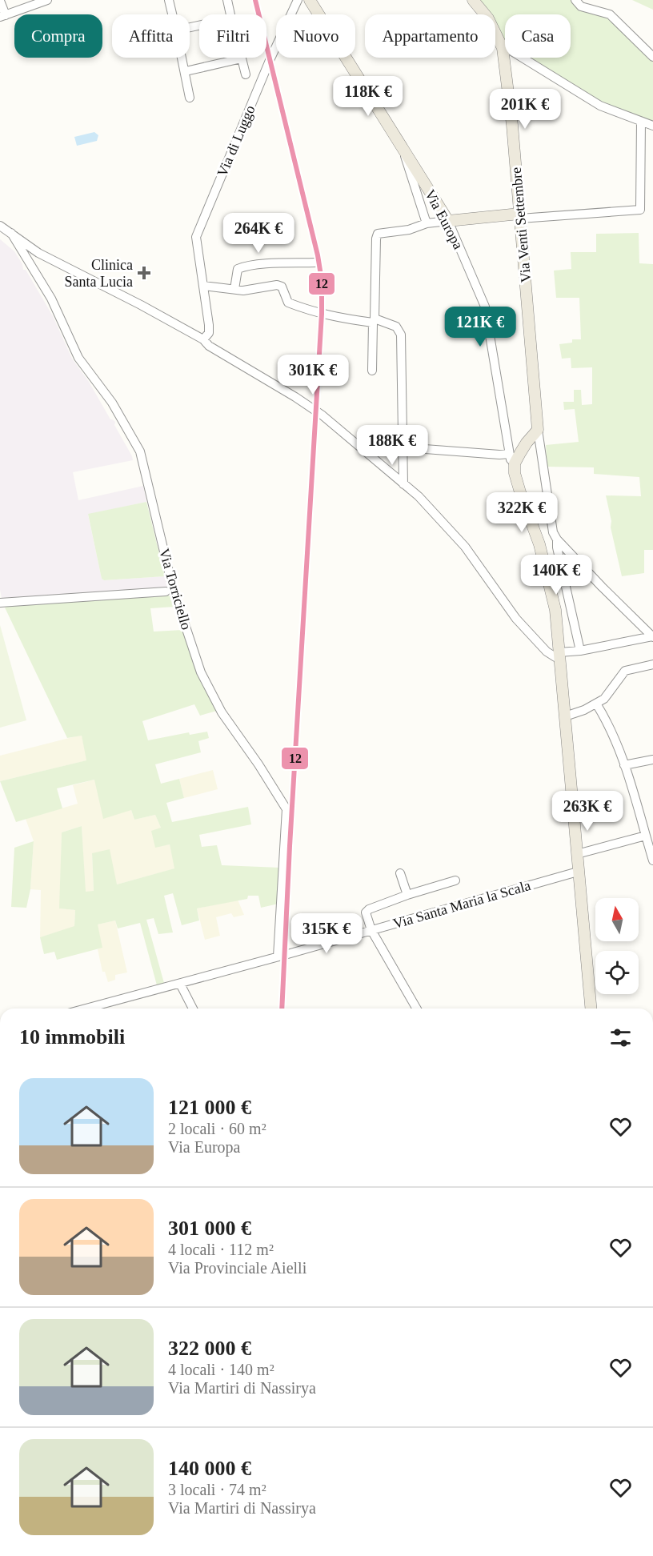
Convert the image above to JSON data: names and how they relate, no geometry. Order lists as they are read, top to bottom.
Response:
{
  "streets": {
    "main road": ["Via Europa", "Via Venti Settembre"],
    "street": ["Via di Luggo", "Via Torriciello", "Via Santa Maria la Scala"]
  },
  "crossings": [
    ["Via Torriciello", "Via Santa Maria la Scala"]
  ],
  "places": {
    "health": ["Clinica Santa Lucia"]
  },
  "lines": ["transit line 12"],
  "north": "top",
  "page": {
    "chip": [
      "Compra",
      "Affitta",
      "Filtri",
      "Nuovo",
      "Appartamento",
      "Casa"
    ],
    "price": [
      "118K €",
      "201K €",
      "264K €",
      "121K €",
      "301K €",
      "188K €",
      "322K €",
      "140K €",
      "263K €",
      "315K €"
    ],
    "heading": "10 immobili",
    "list": [
      {
        "name": "121 000 €",
        "note": "2 locali · 60 m² · Via Europa"
      },
      {
        "name": "301 000 €",
        "note": "4 locali · 112 m² · Via Provinciale Aielli"
      },
      {
        "name": "322 000 €",
        "note": "4 locali · 140 m² · Via Martiri di Nassirya"
      },
      {
        "name": "140 000 €",
        "note": "3 locali · 74 m² · Via Martiri di Nassirya"
      }
    ]
  }
}
